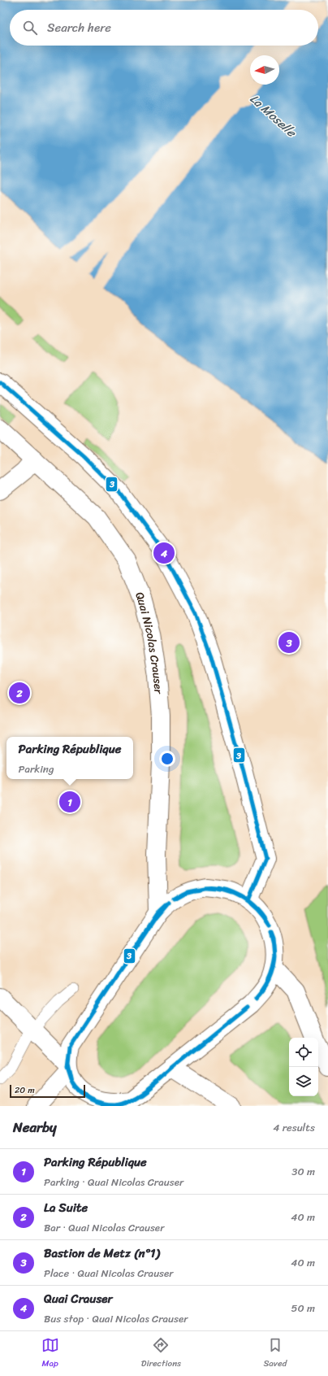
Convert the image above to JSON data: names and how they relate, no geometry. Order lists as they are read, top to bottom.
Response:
{
  "streets": {
    "main road": ["Quai Nicolas Crauser"]
  },
  "water": ["La Moselle"],
  "lines": ["transit line 3"],
  "scale_bar": "20 m",
  "north": "left",
  "page": {
    "search": "Search here",
    "pins": [
      "4",
      "3",
      "2",
      "1"
    ],
    "popup": ["Parking République", "Parking"],
    "scale": "20 m",
    "heading": ["Nearby", "4 results"],
    "list": [
      {
        "mark": "1",
        "name": "Parking République",
        "note": "Parking · Quai Nicolas Crauser",
        "value": "30 m"
      },
      {
        "mark": "2",
        "name": "La Suite",
        "note": "Bar · Quai Nicolas Crauser",
        "value": "40 m"
      },
      {
        "mark": "3",
        "name": "Bastion de Metz (n°1)",
        "note": "Place · Quai Nicolas Crauser",
        "value": "40 m"
      },
      {
        "mark": "4",
        "name": "Quai Crauser",
        "note": "Bus stop · Quai Nicolas Crauser",
        "value": "50 m"
      }
    ],
    "nav": ["Map", "Directions", "Saved"]
  }
}
